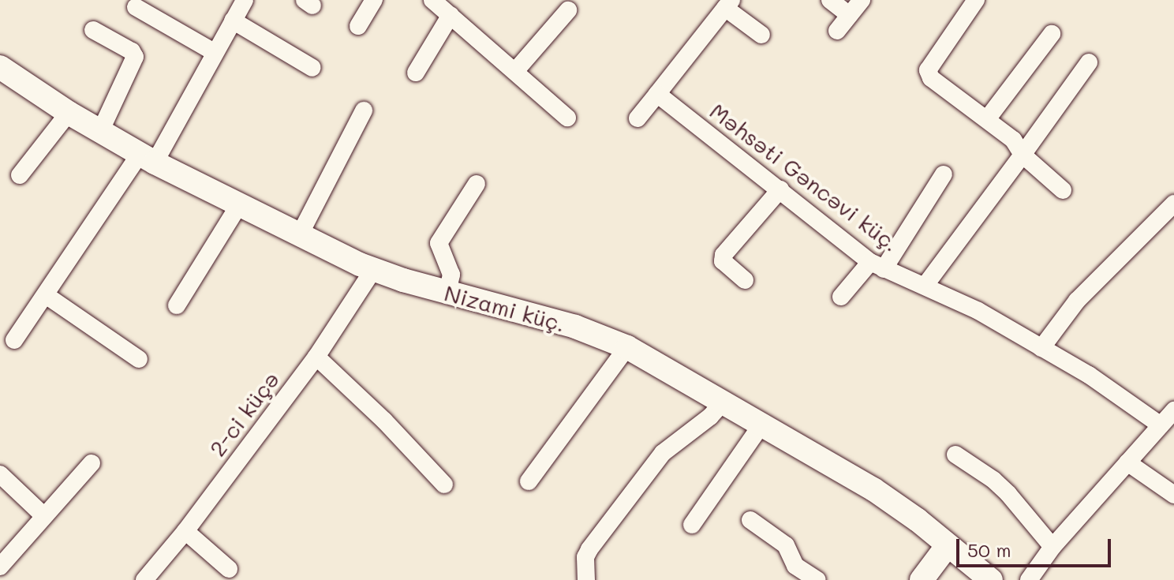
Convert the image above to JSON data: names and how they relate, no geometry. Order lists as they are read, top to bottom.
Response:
{
  "streets": {
    "street": ["Məhsəti Gəncəvi küç.", "Nizami küç.", "2-ci küçə"]
  },
  "crossings": [
    ["Nizami küç.", "2-ci küçə"]
  ],
  "scale_bar": "50 m"
}
